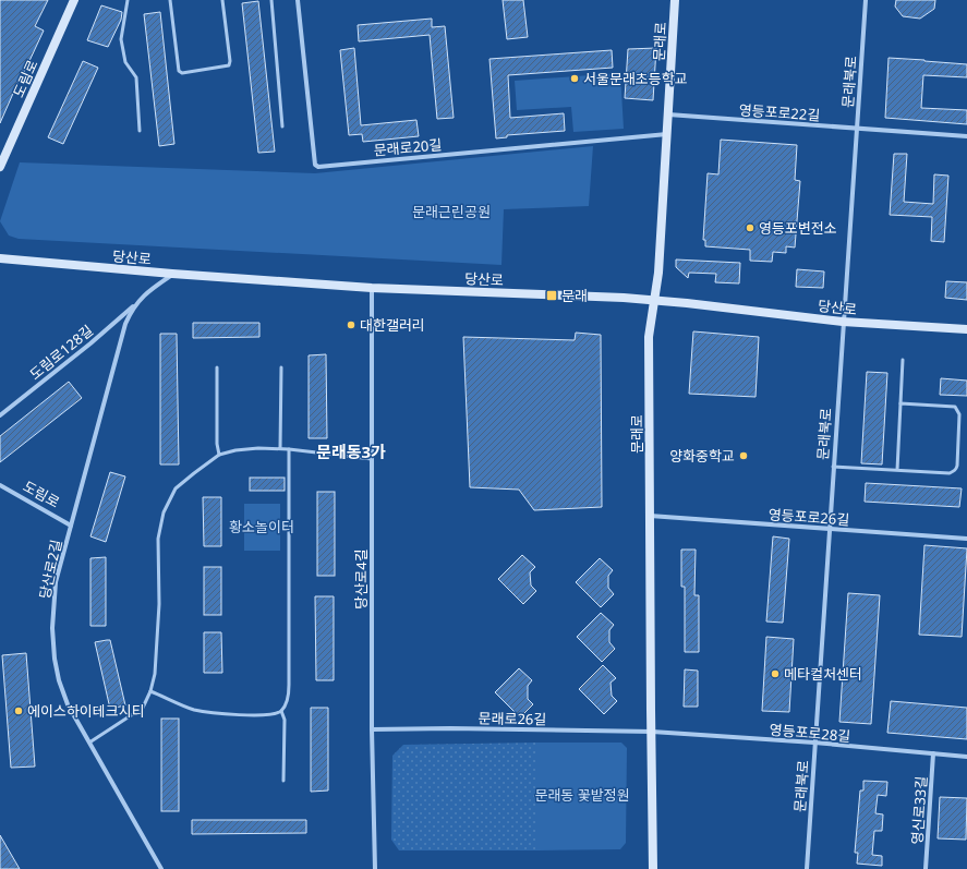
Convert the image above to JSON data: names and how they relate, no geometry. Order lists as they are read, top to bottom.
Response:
{
  "streets": {
    "main road": ["문래로", "도림로", "당산로"],
    "street": [
      "문래북로",
      "영등포로22길",
      "문래로20길",
      "도림로128길",
      "영등포로26길",
      "당산로2길",
      "당산로4길",
      "문래로26길",
      "영등포로28길",
      "영신로33길"
    ]
  },
  "crossings": [
    ["문래로", "영등포로22길"],
    ["문래로", "문래로20길"],
    ["문래로", "당산로"],
    ["문래로", "영등포로26길"],
    ["문래로", "문래로26길"],
    ["문래로", "영등포로28길"],
    ["도림로", "당산로2길"],
    ["문래북로", "영등포로22길"],
    ["문래북로", "당산로"],
    ["문래북로", "영등포로26길"],
    ["문래북로", "영등포로28길"],
    ["당산로", "당산로2길"],
    ["당산로", "당산로4길"],
    ["도림로128길", "당산로2길"],
    ["당산로4길", "문래로26길"],
    ["문래로26길", "영등포로28길"],
    ["영등포로28길", "영신로33길"]
  ],
  "districts": ["문래동3가"],
  "parks": ["문래근린공원", "황소놀이터", "문래동 꽃밭정원"],
  "places": {
    "other": [
      "서울문래초등학교",
      "영등포변전소",
      "대한갤러리",
      "양화중학교",
      "메타컬처센터",
      "에이스하이테크시티"
    ],
    "transit": ["문래"]
  }
}
